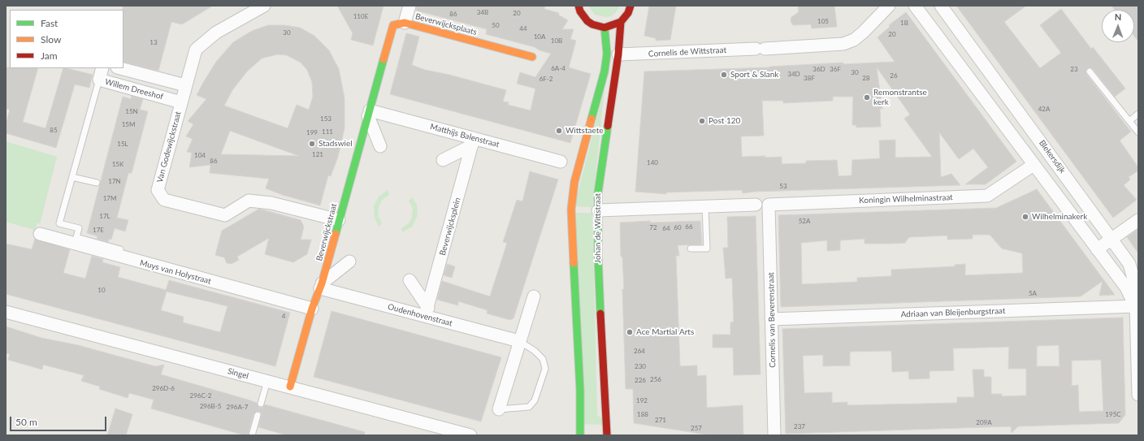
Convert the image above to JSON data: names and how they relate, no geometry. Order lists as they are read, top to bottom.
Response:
{
  "streets": {
    "street": [
      "Beverwijcksplaats",
      "Cornelis de Wittstraat",
      "Willem Dreeshof",
      "Matthijs Balenstraat",
      "Van Godewijckstraat",
      "Blekersdijk",
      "Koningin Wilhelminastraat",
      "Beverwijcksplein",
      "Johan de Wittstraat",
      "Beverwijckstraat",
      "Muys van Holystraat",
      "Adriaan van Bleijenburgstraat",
      "Oudenhovenstraat",
      "Cornelis van Beverenstraat",
      "Singel"
    ]
  },
  "crossings": [
    ["Beverwijcksplaats", "Beverwijckstraat"],
    ["Cornelis de Wittstraat", "Johan de Wittstraat"],
    ["Willem Dreeshof", "Van Godewijckstraat"],
    ["Matthijs Balenstraat", "Beverwijcksplein"],
    ["Matthijs Balenstraat", "Beverwijckstraat"],
    ["Van Godewijckstraat", "Beverwijckstraat"],
    ["Blekersdijk", "Koningin Wilhelminastraat"],
    ["Blekersdijk", "Adriaan van Bleijenburgstraat"],
    ["Koningin Wilhelminastraat", "Cornelis van Beverenstraat"],
    ["Beverwijcksplein", "Oudenhovenstraat"],
    ["Beverwijckstraat", "Muys van Holystraat"],
    ["Beverwijckstraat", "Oudenhovenstraat"],
    ["Beverwijckstraat", "Singel"],
    ["Adriaan van Bleijenburgstraat", "Cornelis van Beverenstraat"]
  ],
  "places": [
    "Sport & Slank",
    "Remonstrantse kerk",
    "Post 120",
    "Wittstaete",
    "Stadswiel",
    "Wilhelminakerk",
    "Ace Martial Arts"
  ],
  "house_numbers": [
    "34B",
    "20",
    "86",
    "110E",
    "105",
    "1B",
    "50",
    "44",
    "30",
    "20",
    "10A",
    "10B",
    "13",
    "6A-4",
    "36D",
    "36F",
    "23",
    "30",
    "34D",
    "26",
    "38F",
    "28",
    "6F-2",
    "42A",
    "15N",
    "153",
    "15M",
    "85",
    "111",
    "199",
    "15L",
    "121",
    "104",
    "86",
    "140",
    "15K",
    "17N",
    "53",
    "17M",
    "17L",
    "52A",
    "66",
    "72",
    "60",
    "64",
    "17E",
    "10",
    "5A",
    "4",
    "264",
    "230",
    "256",
    "226",
    "296D-6",
    "296C-2",
    "192",
    "296B-5",
    "296A-7",
    "188",
    "195C",
    "271",
    "209A",
    "237",
    "257"
  ],
  "legend": ["Fast", "Slow", "Jam"],
  "scale_bar": "50 m",
  "north": "top"
}
